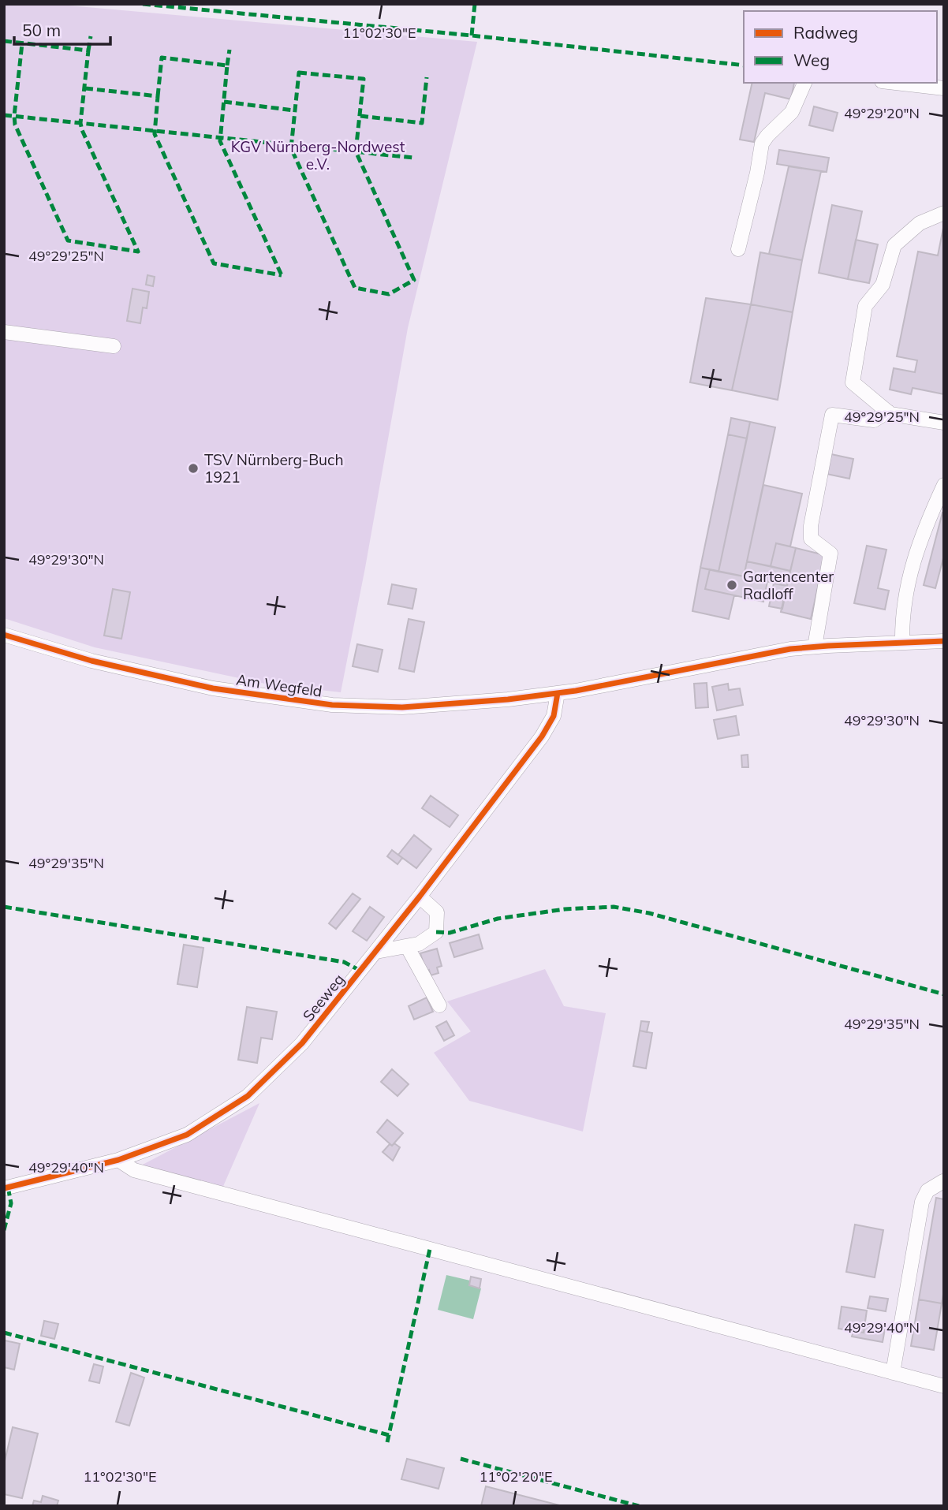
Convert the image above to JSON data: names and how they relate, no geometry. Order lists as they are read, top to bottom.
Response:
{
  "streets": {
    "street": ["Am Wegfeld", "Seeweg"]
  },
  "crossings": [
    ["Am Wegfeld", "Seeweg"]
  ],
  "parks": ["KGV Nürnberg-Nordwest e.V."],
  "places": ["TSV Nürnberg-Buch 1921", "Gartencenter Radloff"],
  "legend": ["Radweg", "Weg"],
  "scale_bar": "50 m",
  "coordinates": [
    "11°02'30\"E",
    "49°29'20\"N",
    "49°29'25\"N",
    "49°29'30\"N",
    "49°29'35\"N",
    "49°29'40\"N",
    "11°02'20\"E"
  ]
}
